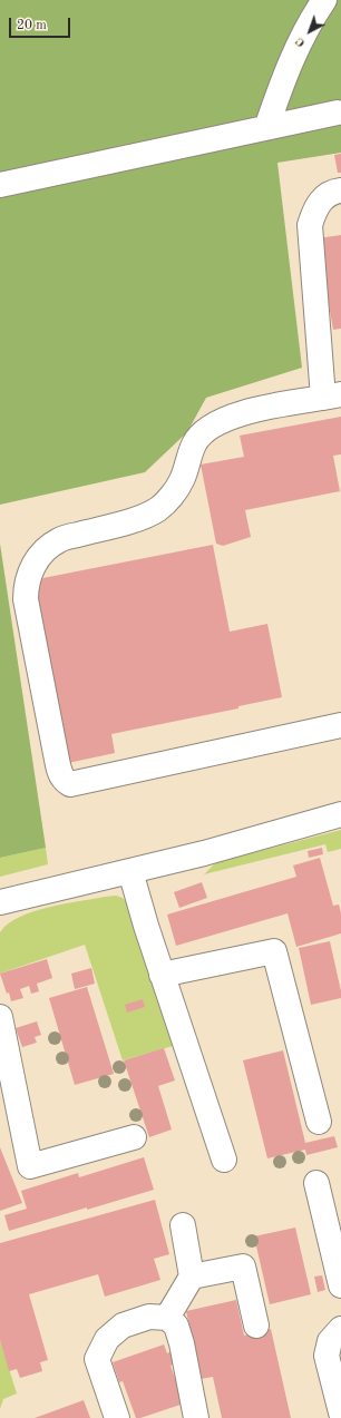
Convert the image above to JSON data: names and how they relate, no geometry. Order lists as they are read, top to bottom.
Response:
{
  "scale_bar": "20 m",
  "north": "bottom left"
}
